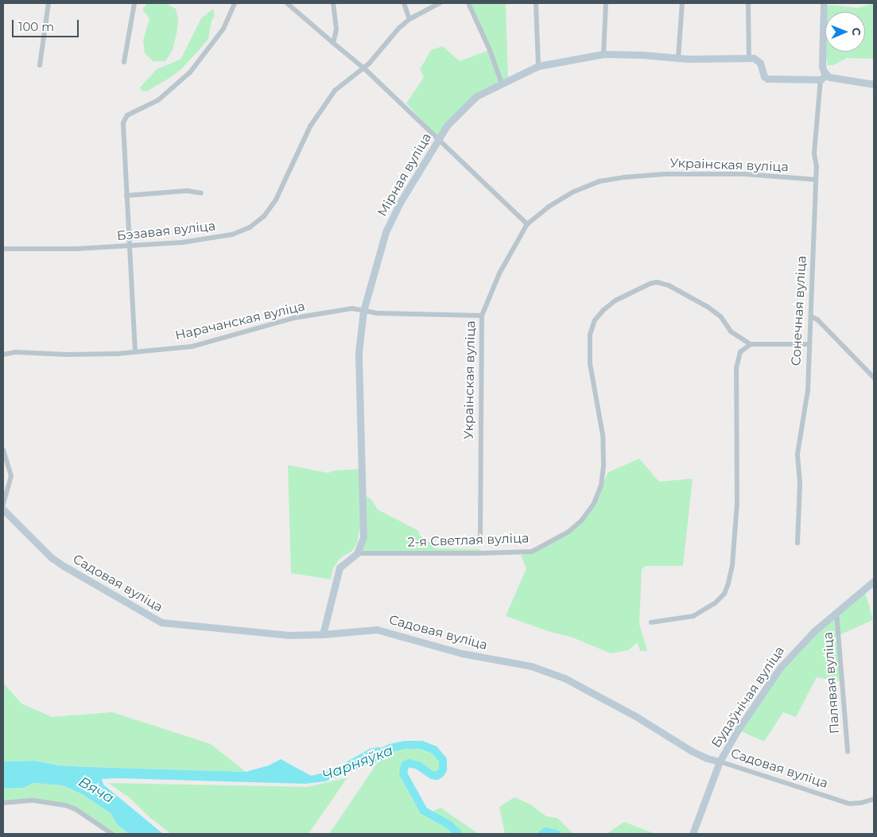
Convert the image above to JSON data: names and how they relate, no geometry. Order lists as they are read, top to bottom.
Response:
{
  "streets": {
    "street": [
      "Украінская вуліца",
      "Мірная вуліца",
      "Бэзавая вуліца",
      "Сонечная вуліца",
      "Нарачанская вуліца",
      "2-я Светлая вуліца",
      "Садовая вуліца",
      "Палявая вуліца",
      "Будаўнічая вуліца"
    ]
  },
  "crossings": [
    ["Украінская вуліца", "Сонечная вуліца"],
    ["Украінская вуліца", "Нарачанская вуліца"],
    ["Мірная вуліца", "Нарачанская вуліца"],
    ["Мірная вуліца", "2-я Светлая вуліца"],
    ["Садовая вуліца", "Будаўнічая вуліца"],
    ["Палявая вуліца", "Будаўнічая вуліца"]
  ],
  "water": ["Чарняўка", "Вяча"],
  "scale_bar": "100 m",
  "north": "right"
}
